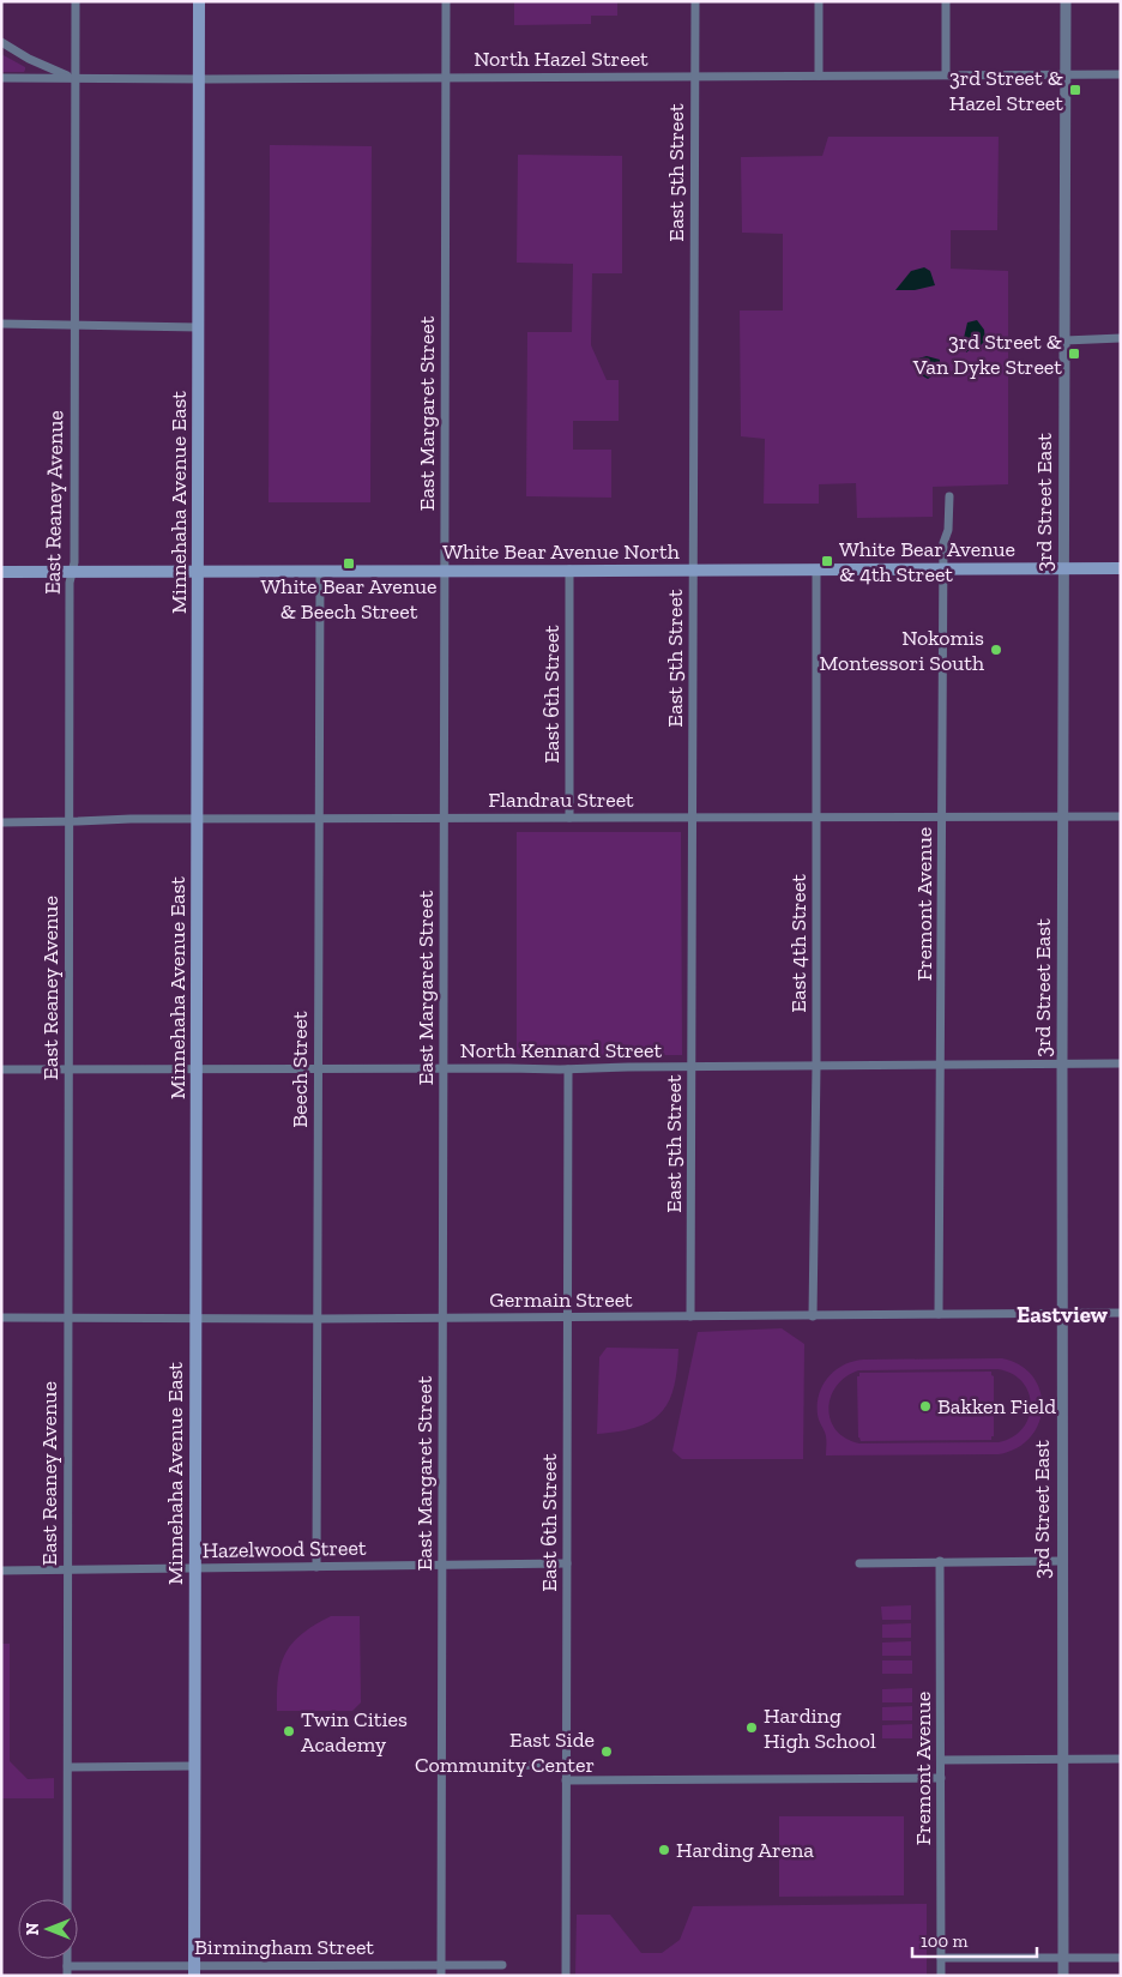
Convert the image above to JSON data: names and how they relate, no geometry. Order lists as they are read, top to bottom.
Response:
{
  "streets": {
    "main road": ["Minnehaha Avenue East", "White Bear Avenue North"],
    "street": [
      "North Hazel Street",
      "East 5th Street",
      "East Margaret Street",
      "East Reaney Avenue",
      "3rd Street East",
      "East 6th Street",
      "Flandrau Street",
      "Fremont Avenue",
      "East 4th Street",
      "North Kennard Street",
      "Beech Street",
      "Germain Street",
      "Hazelwood Street",
      "Birmingham Street"
    ]
  },
  "crossings": [
    ["North Hazel Street", "East 5th Street"],
    ["North Hazel Street", "East Margaret Street"],
    ["North Hazel Street", "East Reaney Avenue"],
    ["North Hazel Street", "Minnehaha Avenue East"],
    ["North Hazel Street", "3rd Street East"],
    ["East 5th Street", "White Bear Avenue North"],
    ["East 5th Street", "Flandrau Street"],
    ["East 5th Street", "North Kennard Street"],
    ["East 5th Street", "Germain Street"],
    ["East Margaret Street", "White Bear Avenue North"],
    ["East Margaret Street", "Flandrau Street"],
    ["East Margaret Street", "North Kennard Street"],
    ["East Margaret Street", "Germain Street"],
    ["East Margaret Street", "Hazelwood Street"],
    ["East Margaret Street", "Birmingham Street"],
    ["East Reaney Avenue", "White Bear Avenue North"],
    ["East Reaney Avenue", "Flandrau Street"],
    ["East Reaney Avenue", "North Kennard Street"],
    ["East Reaney Avenue", "Germain Street"],
    ["East Reaney Avenue", "Hazelwood Street"],
    ["East Reaney Avenue", "Birmingham Street"],
    ["Minnehaha Avenue East", "White Bear Avenue North"],
    ["Minnehaha Avenue East", "Flandrau Street"],
    ["Minnehaha Avenue East", "North Kennard Street"],
    ["Minnehaha Avenue East", "Germain Street"],
    ["Minnehaha Avenue East", "Hazelwood Street"],
    ["Minnehaha Avenue East", "Birmingham Street"],
    ["3rd Street East", "White Bear Avenue North"],
    ["3rd Street East", "Flandrau Street"],
    ["3rd Street East", "North Kennard Street"],
    ["3rd Street East", "Germain Street"],
    ["White Bear Avenue North", "East 6th Street"],
    ["White Bear Avenue North", "Fremont Avenue"],
    ["White Bear Avenue North", "East 4th Street"],
    ["White Bear Avenue North", "Beech Street"],
    ["East 6th Street", "Flandrau Street"],
    ["East 6th Street", "North Kennard Street"],
    ["East 6th Street", "Germain Street"],
    ["East 6th Street", "Hazelwood Street"],
    ["Flandrau Street", "Fremont Avenue"],
    ["Flandrau Street", "East 4th Street"],
    ["Flandrau Street", "Beech Street"],
    ["Fremont Avenue", "North Kennard Street"],
    ["Fremont Avenue", "Germain Street"],
    ["East 4th Street", "North Kennard Street"],
    ["East 4th Street", "Germain Street"],
    ["North Kennard Street", "Beech Street"],
    ["Beech Street", "Germain Street"],
    ["Beech Street", "Hazelwood Street"]
  ],
  "districts": ["Eastview"],
  "places": {
    "transit": [
      "3rd Street & Hazel Street",
      "3rd Street & Van Dyke Street",
      "White Bear Avenue & 4th Street",
      "White Bear Avenue & Beech Street"
    ],
    "other": [
      "Nokomis Montessori South",
      "Bakken Field",
      "Harding High School",
      "Twin Cities Academy",
      "East Side Community Center",
      "Harding Arena"
    ]
  },
  "scale_bar": "100 m",
  "north": "left"
}
